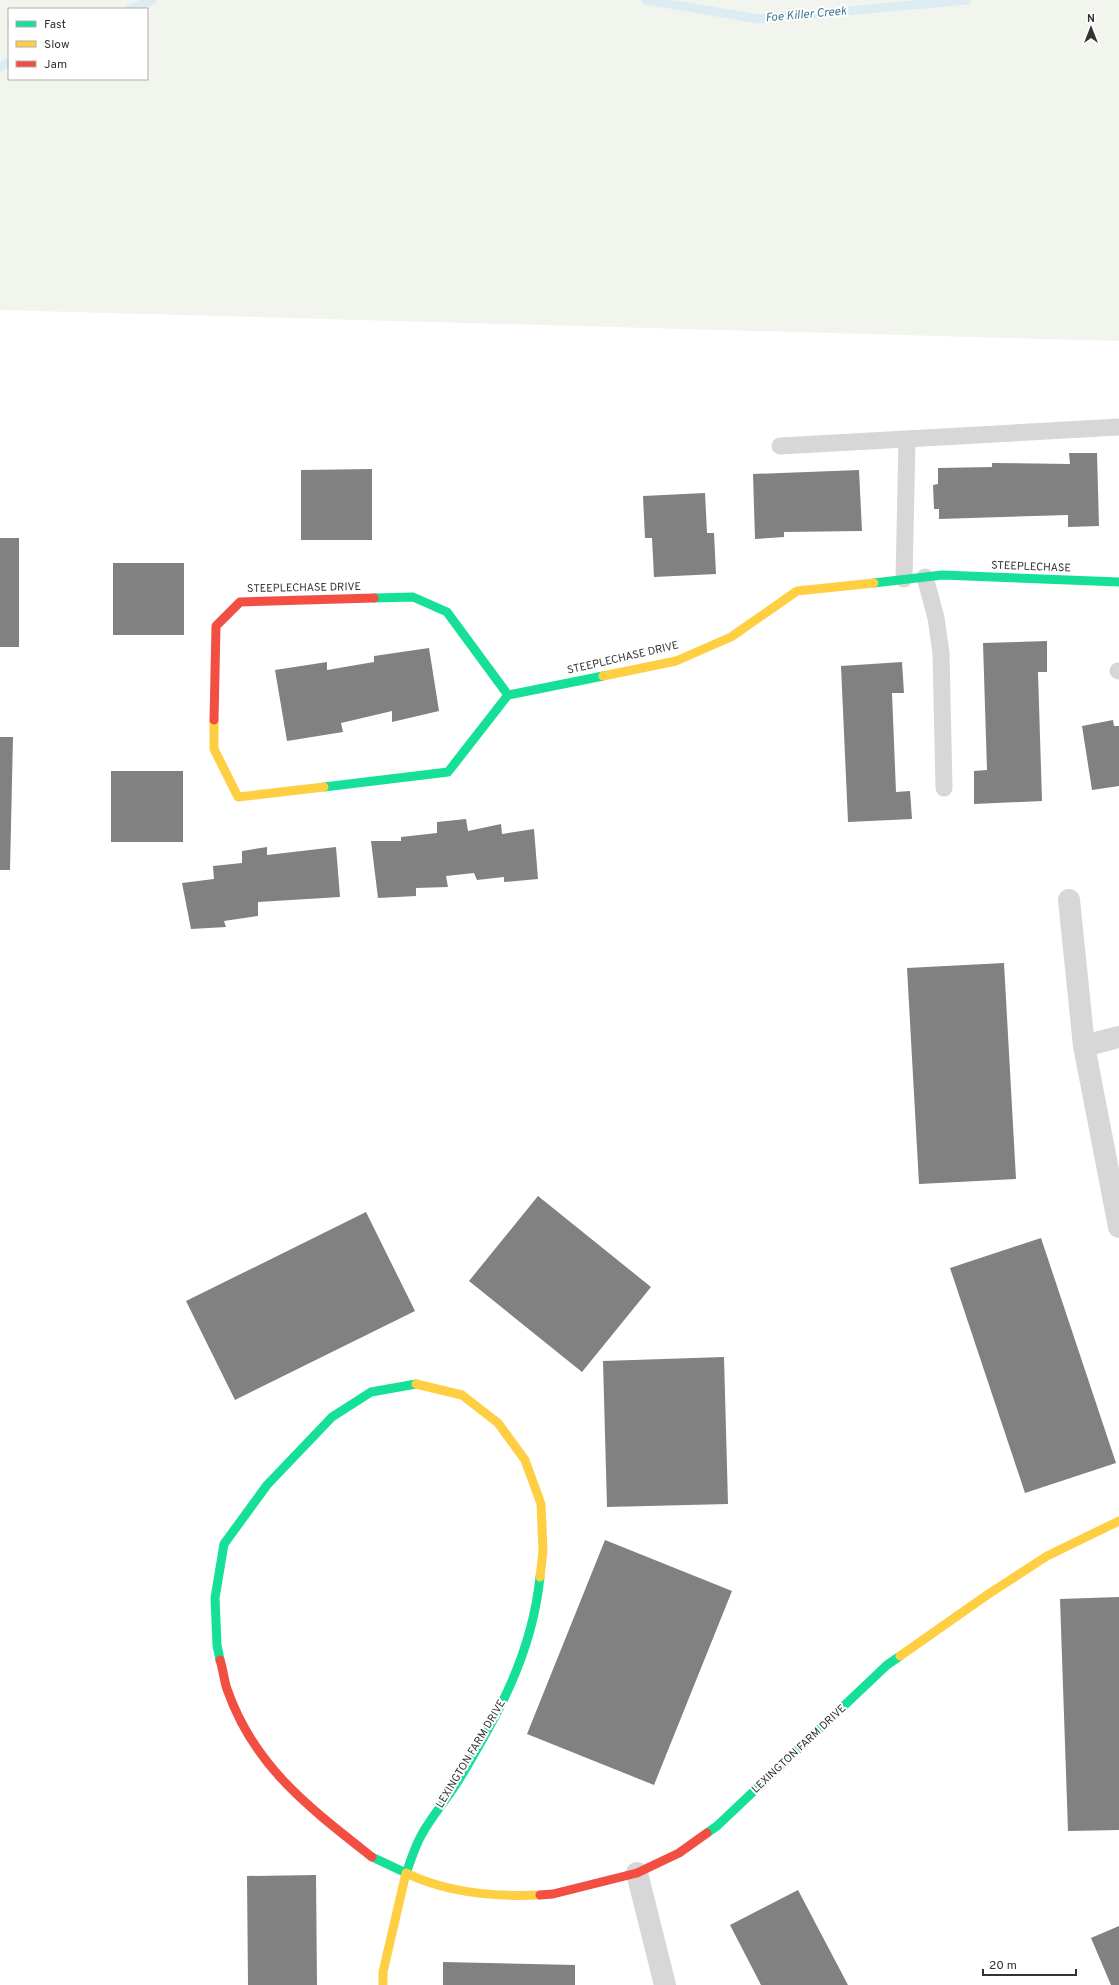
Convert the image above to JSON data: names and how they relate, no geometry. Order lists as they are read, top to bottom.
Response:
{
  "streets": {
    "street": ["STEEPLECHASE", "STEEPLECHASE DRIVE", "LEXINGTON FARM DRIVE"]
  },
  "crossings": [
    ["STEEPLECHASE", "STEEPLECHASE DRIVE"]
  ],
  "water": ["Foe Killer Creek"],
  "legend": ["Fast", "Slow", "Jam"],
  "scale_bar": "20 m",
  "north": "top"
}
